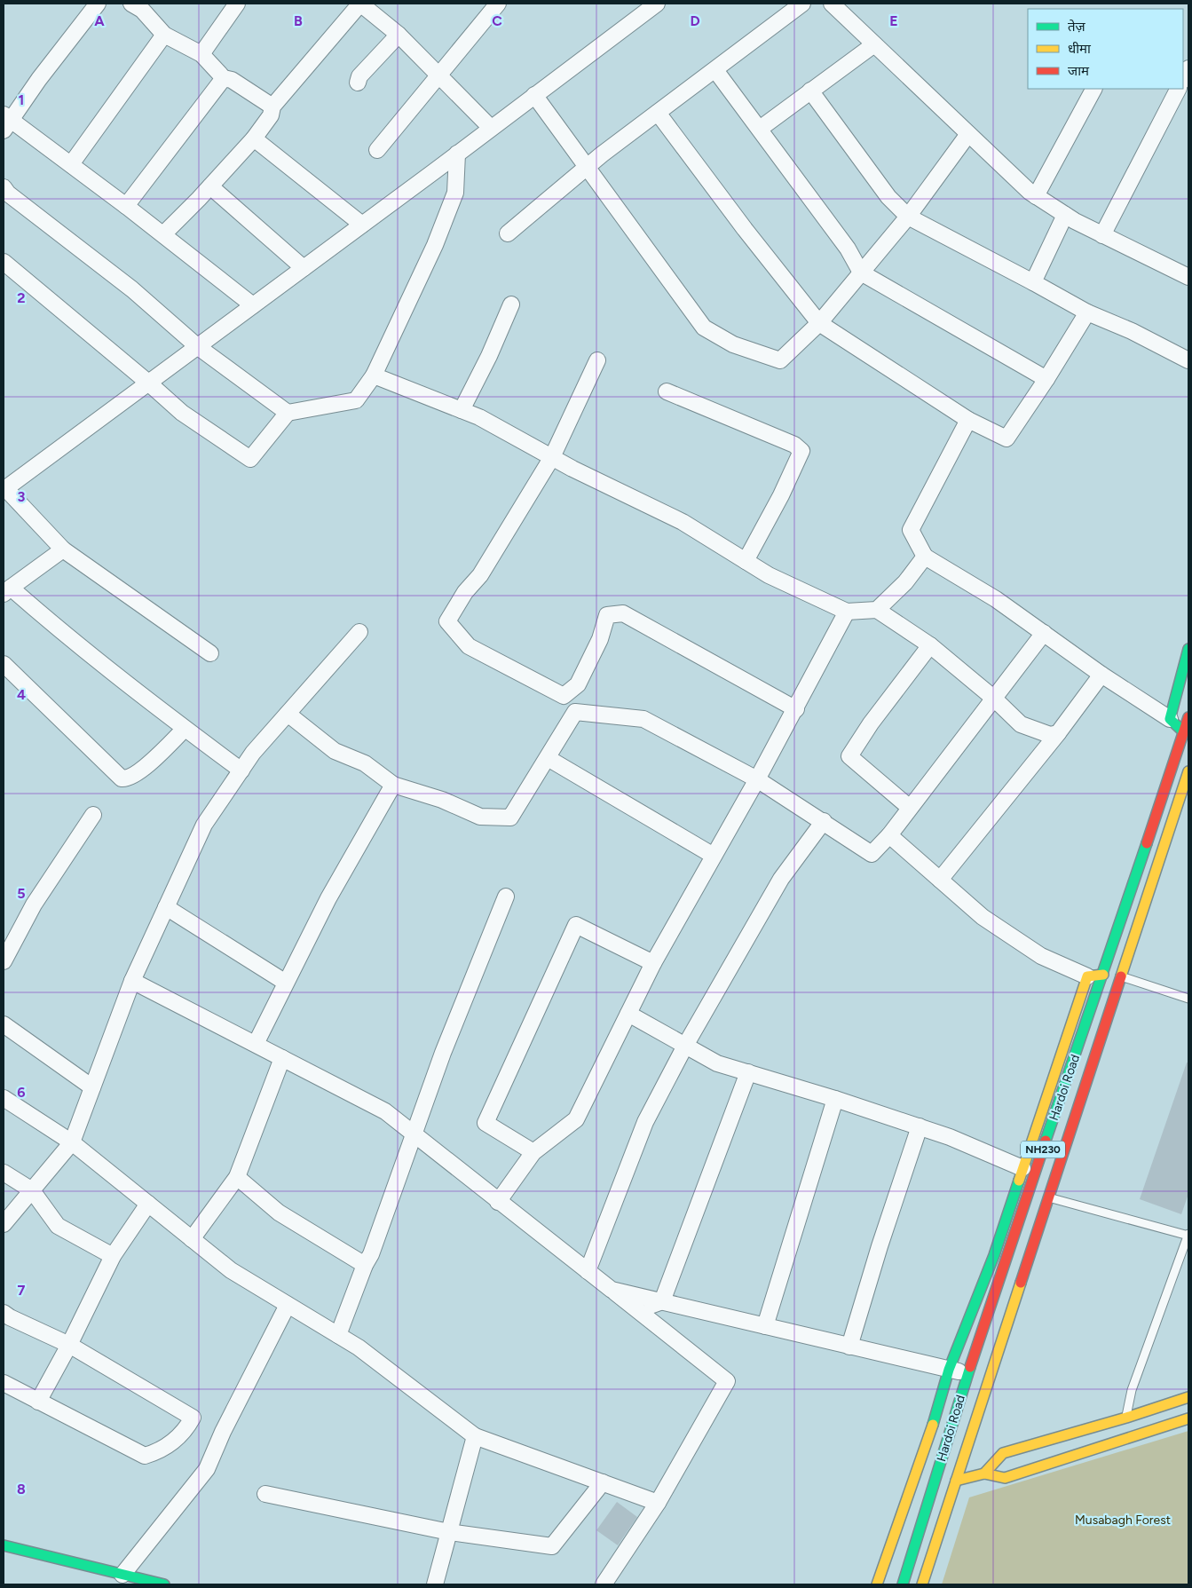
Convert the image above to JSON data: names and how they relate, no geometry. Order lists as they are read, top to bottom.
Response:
{
  "streets": {
    "main road": ["Hardoi Road", "NH230"]
  },
  "parks": ["Musabagh Forest"],
  "legend": ["तेज़", "धीमा", "जाम"],
  "grid": {
    "columns": [
      "A",
      "B",
      "C",
      "D",
      "E"
    ],
    "rows": [
      "1",
      "2",
      "3",
      "4",
      "5",
      "6",
      "7",
      "8"
    ]
  }
}
